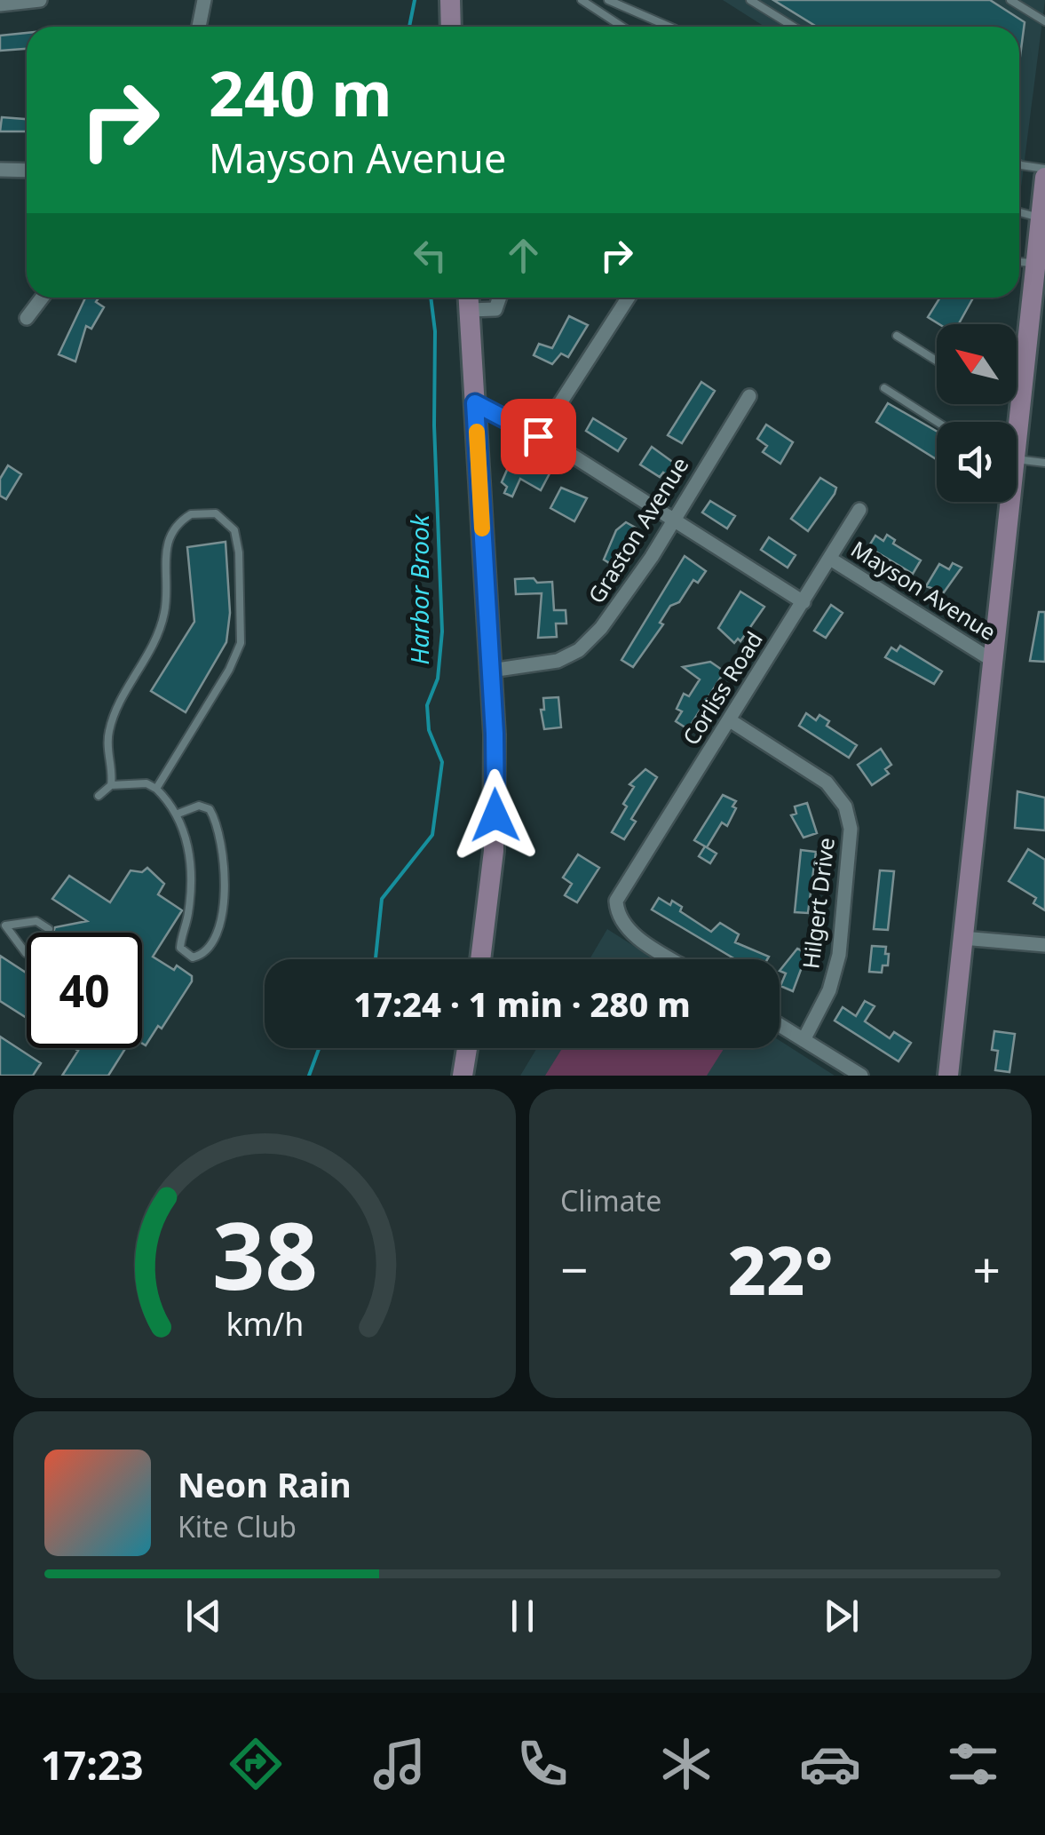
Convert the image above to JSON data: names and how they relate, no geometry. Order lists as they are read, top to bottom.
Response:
{
  "streets": {
    "street": [
      "Graston Avenue",
      "Mayson Avenue",
      "Corliss Road",
      "Hilgert Drive"
    ]
  },
  "crossings": [
    ["Mayson Avenue", "Corliss Road"],
    ["Corliss Road", "Hilgert Drive"]
  ],
  "water": ["Harbor Brook"],
  "north": "top left",
  "page": {
    "turn": ["240 m", "Mayson Avenue"],
    "limit": "40",
    "trip": "17:24 · 1 min · 280 m",
    "tile": "Climate",
    "heat": ["−", "22°", "+"],
    "song": ["Neon Rain", "Kite Club"],
    "tabs": "17:23",
    "gauge": ["38", "km/h"]
  }
}
